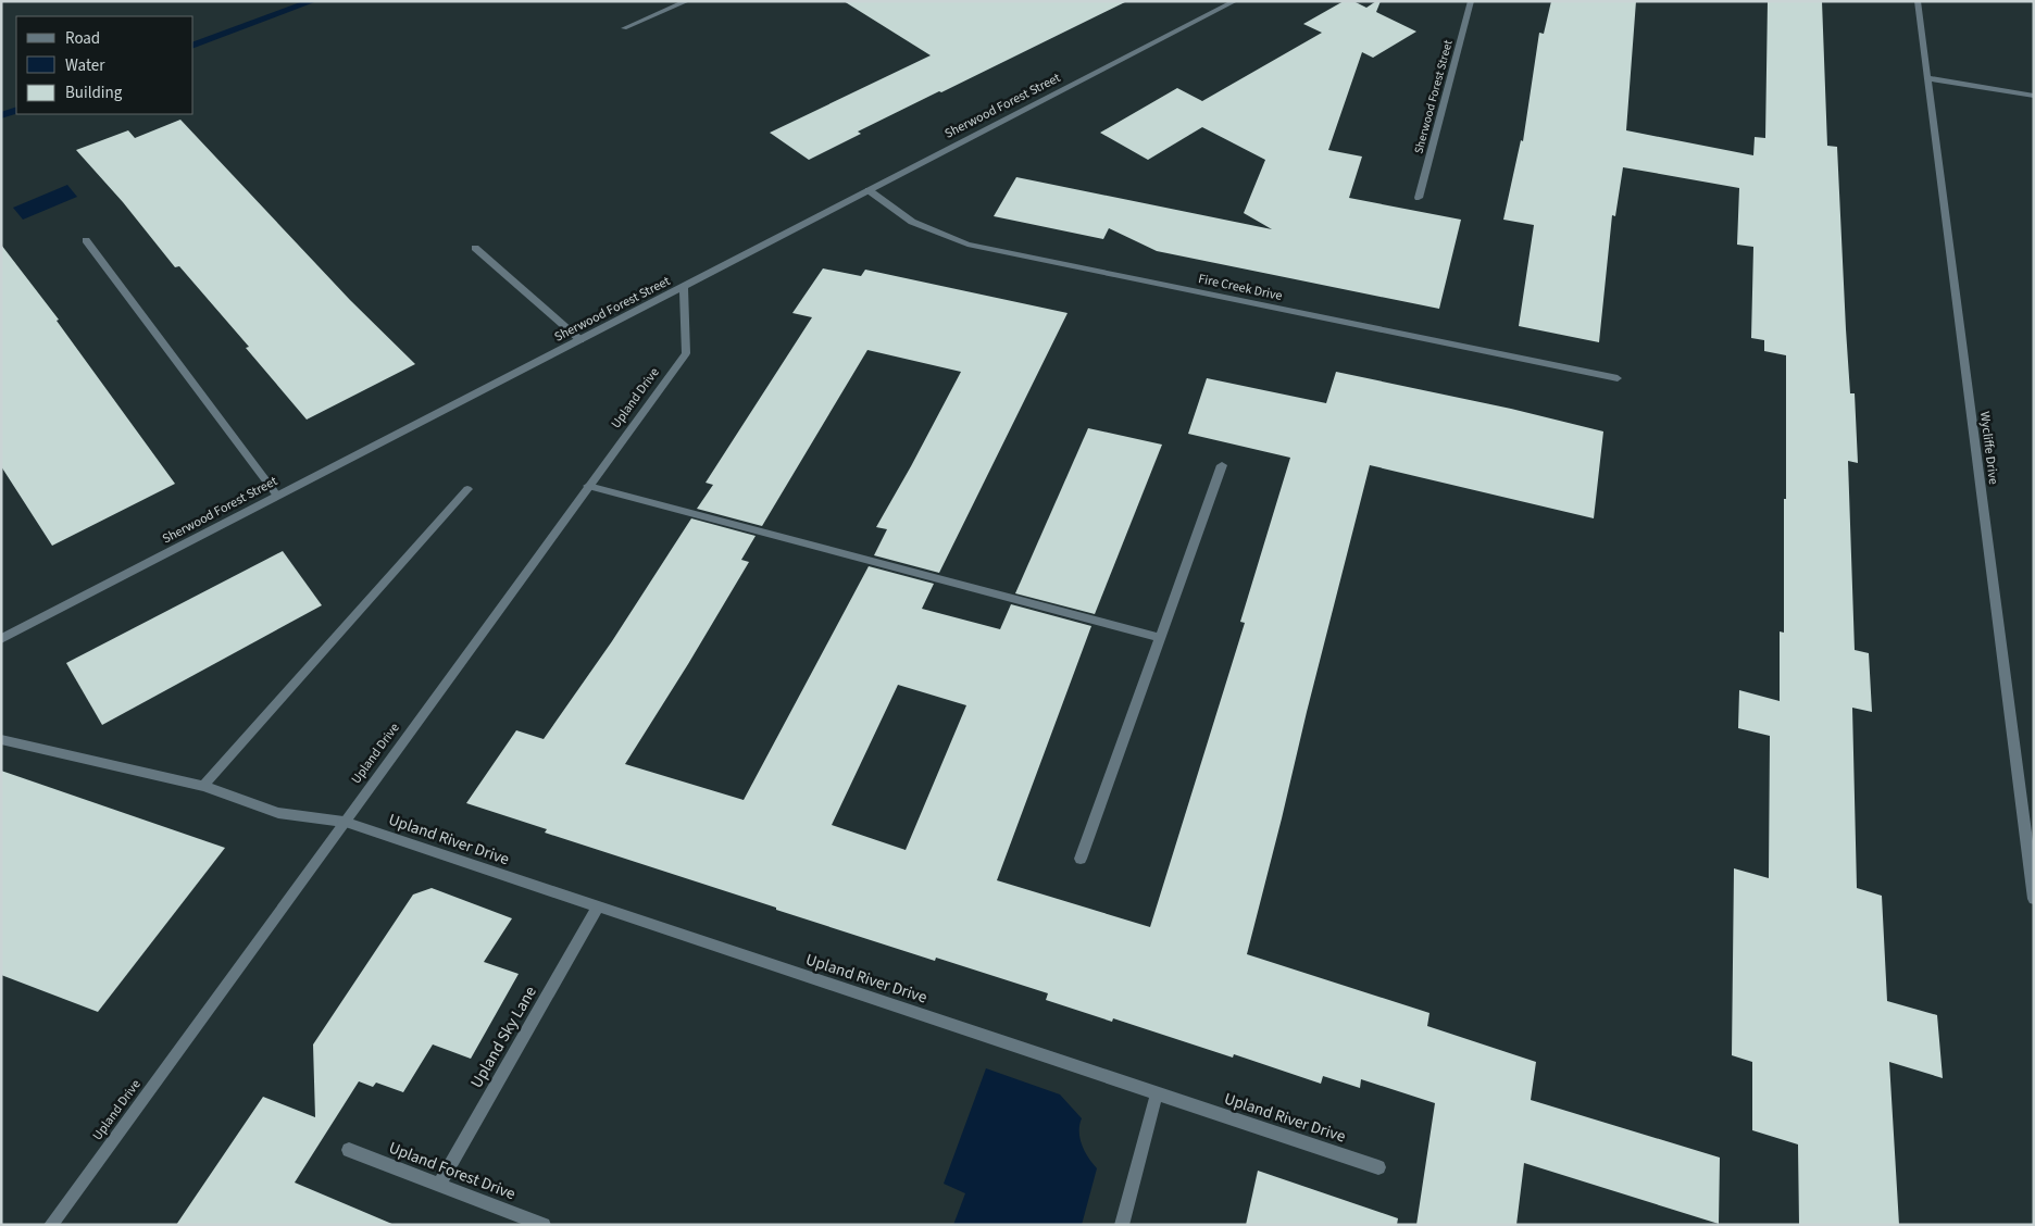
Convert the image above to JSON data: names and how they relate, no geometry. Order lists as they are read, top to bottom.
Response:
{
  "streets": {
    "street": [
      "Sherwood Forest Street",
      "Fire Creek Drive",
      "Upland Drive",
      "Wycliffe Drive",
      "Upland River Drive",
      "Upland Sky Lane",
      "Upland Forest Drive"
    ]
  },
  "crossings": [
    ["Sherwood Forest Street", "Fire Creek Drive"],
    ["Sherwood Forest Street", "Upland Drive"],
    ["Upland Drive", "Upland River Drive"],
    ["Upland River Drive", "Upland Sky Lane"],
    ["Upland Sky Lane", "Upland Forest Drive"]
  ],
  "legend": ["Road", "Water", "Building"]
}
